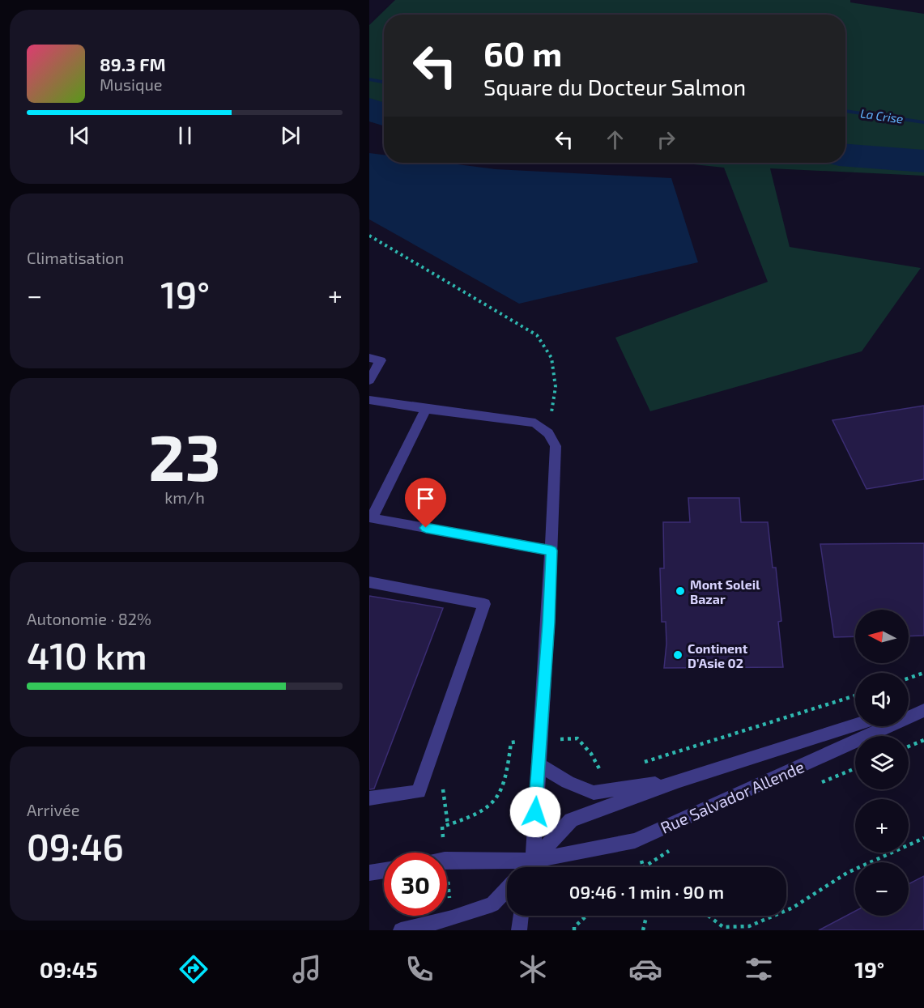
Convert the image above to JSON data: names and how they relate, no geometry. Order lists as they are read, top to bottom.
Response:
{
  "streets": {
    "street": ["Rue Salvador Allende"]
  },
  "water": ["La Crise"],
  "places": ["Mont Soleil Bazar", "Continent D'Asie 02"],
  "north": "left",
  "page": {
    "turn": ["60 m", "Square du Docteur Salmon"],
    "song": ["89.3 FM", "Musique"],
    "tile": [
      "Climatisation",
      ["23", "km/h"],
      ["Autonomie · 82%", "410 km"],
      ["Arrivée", "09:46"]
    ],
    "heat": ["−", "19°", "+"],
    "map_buttons": ["+", "−"],
    "limit": "30",
    "trip": "09:46 · 1 min · 90 m",
    "tabs": ["09:45", "19°"]
  }
}
